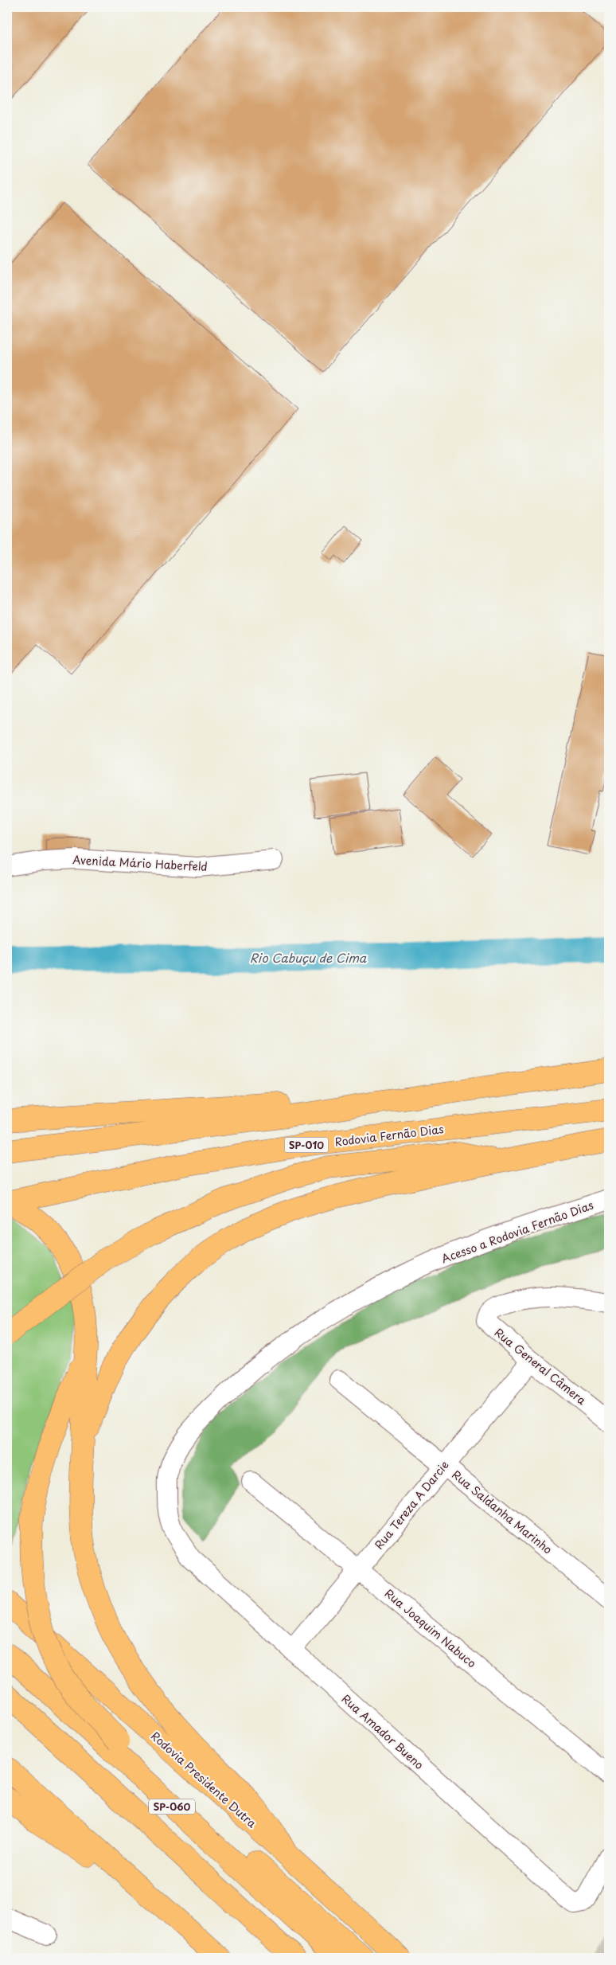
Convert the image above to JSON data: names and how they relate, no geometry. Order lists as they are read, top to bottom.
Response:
{
  "streets": {
    "highway": [
      "Rodovia Fernão Dias",
      "SP-010",
      "Rodovia Presidente Dutra",
      "SP-060"
    ],
    "street": [
      "Avenida Mário Haberfeld",
      "Acesso a Rodovia Fernão Dias",
      "Rua General Câmera",
      "Rua Tereza A Darcie",
      "Rua Saldanha Marinho",
      "Rua Joaquim Nabuco",
      "Rua Amador Bueno"
    ]
  },
  "crossings": [
    ["Acesso a Rodovia Fernão Dias", "Rua Amador Bueno"],
    ["Rua General Câmera", "Rua Tereza A Darcie"],
    ["Rua Tereza A Darcie", "Rua Saldanha Marinho"],
    ["Rua Tereza A Darcie", "Rua Joaquim Nabuco"],
    ["Rua Tereza A Darcie", "Rua Amador Bueno"]
  ],
  "water": ["Rio Cabuçu de Cima"]
}
